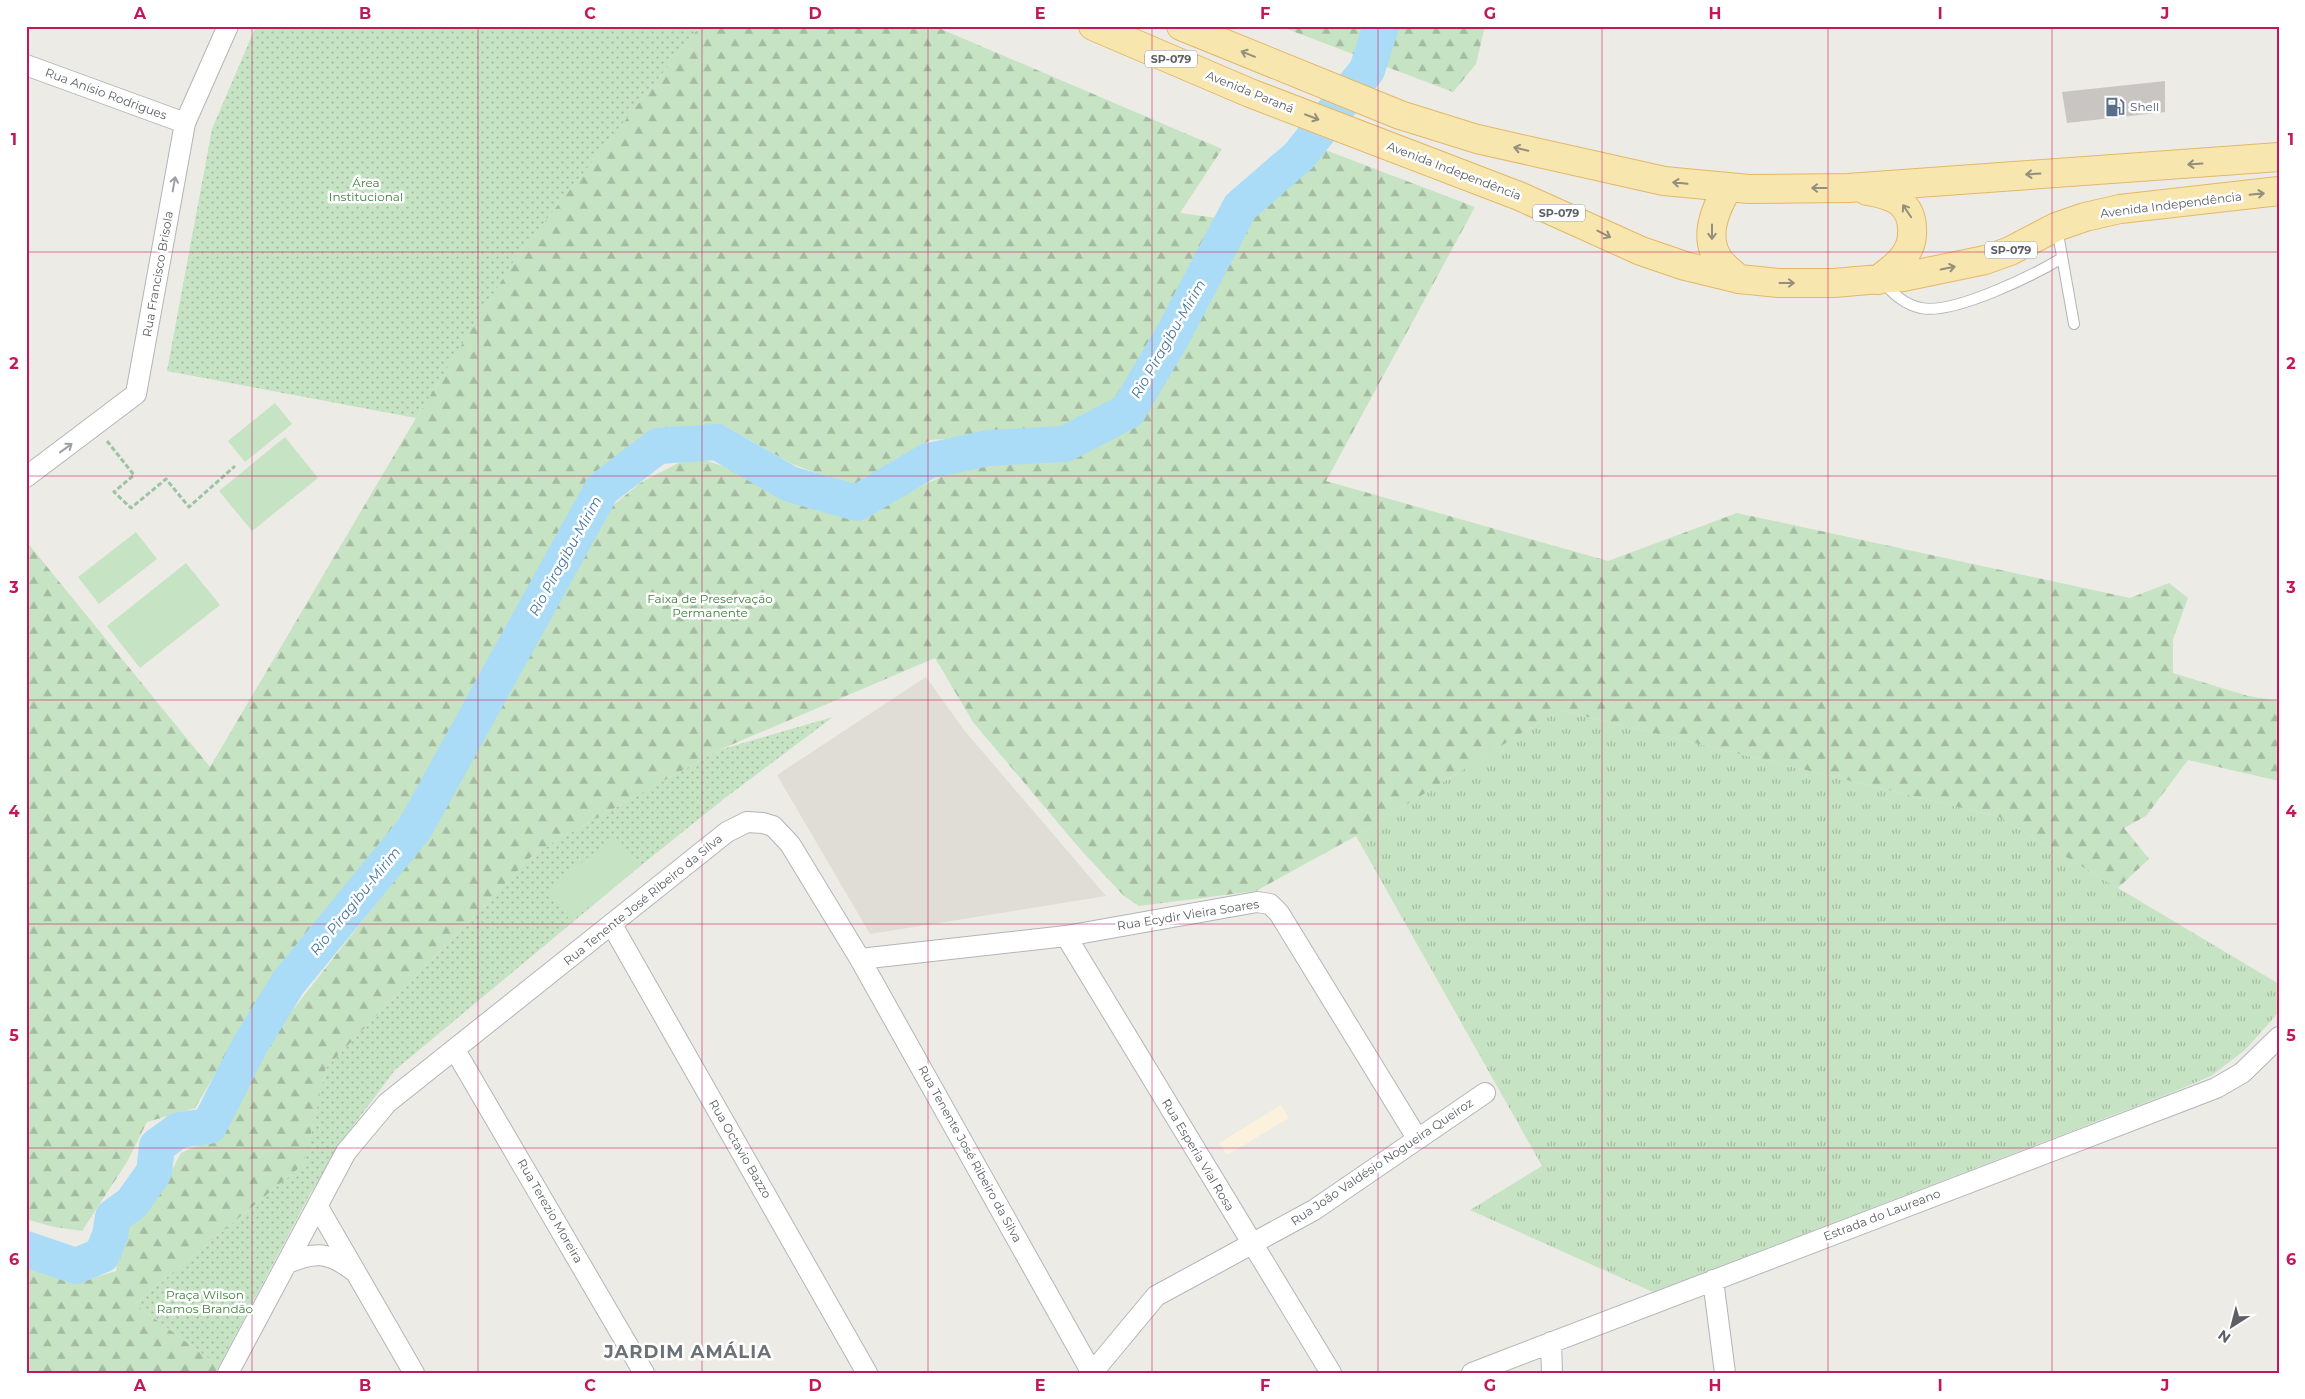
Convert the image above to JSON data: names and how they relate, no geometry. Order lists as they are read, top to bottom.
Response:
{
  "streets": {
    "main road": ["SP-079", "Avenida Paraná", "Avenida Independência"],
    "street": [
      "Rua Anísio Rodrigues",
      "Rua Francisco Brisola",
      "Rua Tenente José Ribeiro da Silva",
      "Rua Ecydir Vieira Soares",
      "Rua Octavio Bazzo",
      "Rua Esperia Vial Rosa",
      "Rua João Valdésio Nogueira Queiroz",
      "Rua Terezio Moreira",
      "Estrada do Laureano"
    ]
  },
  "crossings": [
    ["Avenida Paraná", "Avenida Independência"],
    ["Rua Anísio Rodrigues", "Rua Francisco Brisola"],
    ["Rua Tenente José Ribeiro da Silva", "Rua Ecydir Vieira Soares"],
    ["Rua Tenente José Ribeiro da Silva", "Rua Octavio Bazzo"],
    ["Rua Tenente José Ribeiro da Silva", "Rua João Valdésio Nogueira Queiroz"],
    ["Rua Tenente José Ribeiro da Silva", "Rua Terezio Moreira"],
    ["Rua Ecydir Vieira Soares", "Rua Esperia Vial Rosa"],
    ["Rua Ecydir Vieira Soares", "Rua João Valdésio Nogueira Queiroz"],
    ["Rua Esperia Vial Rosa", "Rua João Valdésio Nogueira Queiroz"]
  ],
  "one_way": ["Rua Francisco Brisola"],
  "districts": ["JARDIM AMÁLIA"],
  "water": ["Rio Piragibu-Mirim"],
  "parks": ["Área Institucional", "Faixa de Preservação Permanente", "Praça Wilson Ramos Brandão"],
  "places": {
    "fuel station": ["Shell"]
  },
  "north": "bottom left",
  "grid": {
    "columns": [
      "A",
      "B",
      "C",
      "D",
      "E",
      "F",
      "G",
      "H",
      "I",
      "J"
    ],
    "rows": [
      "1",
      "2",
      "3",
      "4",
      "5",
      "6"
    ]
  }
}
